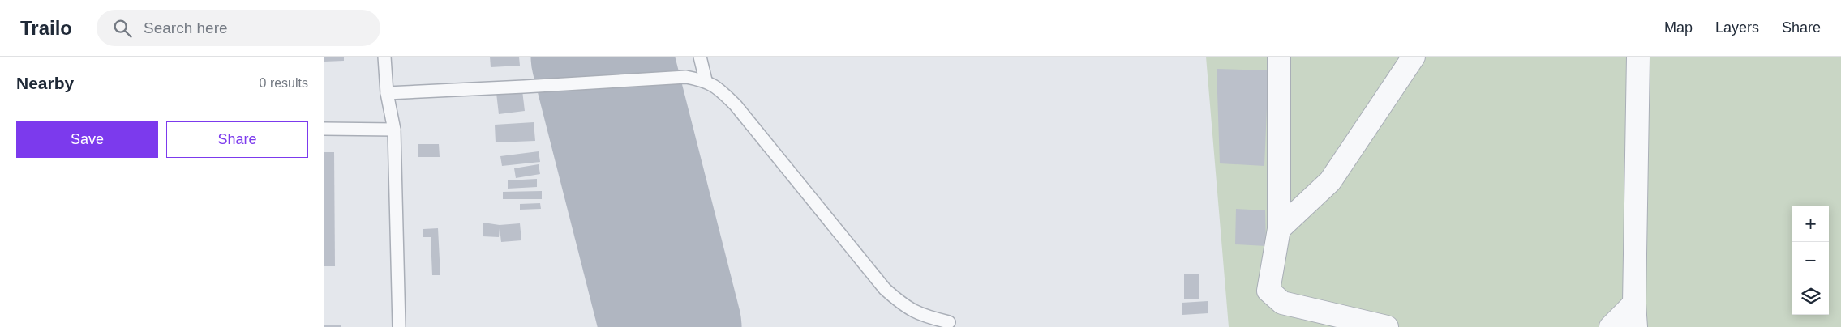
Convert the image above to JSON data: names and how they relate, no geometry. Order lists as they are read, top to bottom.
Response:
{
  "page": {
    "header": "Trailo",
    "search": "Search here",
    "nav": ["Map", "Layers", "Share"],
    "heading": ["Nearby", "0 results"],
    "buttons": ["Save", "Share"],
    "map_buttons": ["+", "−"]
  }
}
